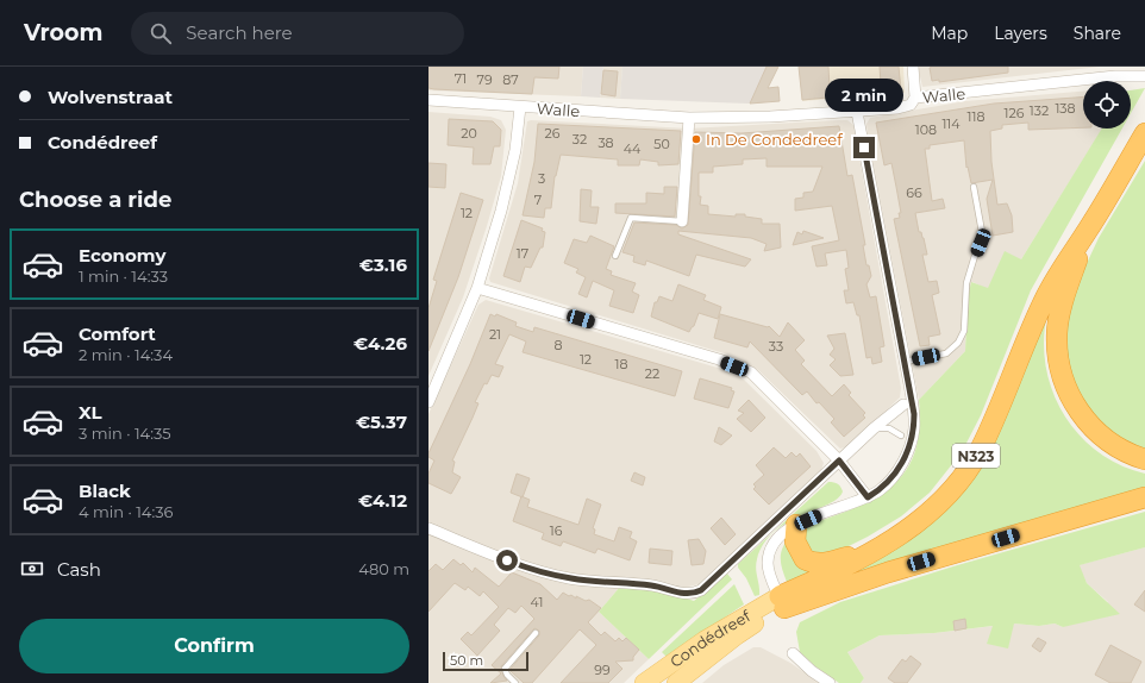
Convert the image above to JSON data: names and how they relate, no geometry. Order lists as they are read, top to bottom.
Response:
{
  "streets": {
    "highway": ["N323"],
    "main road": ["Condédreef"],
    "street": ["Walle"]
  },
  "crossings": [
    ["N323", "Condédreef"]
  ],
  "places": ["In De Condedreef"],
  "house_numbers": [
    "71",
    "79",
    "87",
    "138",
    "132",
    "126",
    "118",
    "114",
    "108",
    "20",
    "26",
    "32",
    "38",
    "50",
    "44",
    "3",
    "66",
    "7",
    "12",
    "17",
    "21",
    "8",
    "33",
    "12",
    "18",
    "22",
    "16",
    "41",
    "99"
  ],
  "scale_bar": "50 m",
  "page": {
    "header": "Vroom",
    "search": "Search here",
    "nav": ["Map", "Layers", "Share"],
    "banner": ["Wolvenstraat", "Condédreef"],
    "bubble": "2 min",
    "heading": "Choose a ride",
    "list": [
      {
        "name": "Economy",
        "note": "1 min · 14:33",
        "value": "€3.16"
      },
      {
        "name": "Comfort",
        "note": "2 min · 14:34",
        "value": "€4.26"
      },
      {
        "name": "XL",
        "note": "3 min · 14:35",
        "value": "€5.37"
      },
      {
        "name": "Black",
        "note": "4 min · 14:36",
        "value": "€4.12"
      }
    ],
    "pay": ["Cash", "480 m"],
    "buttons": "Confirm",
    "scale": "50 m"
  }
}
